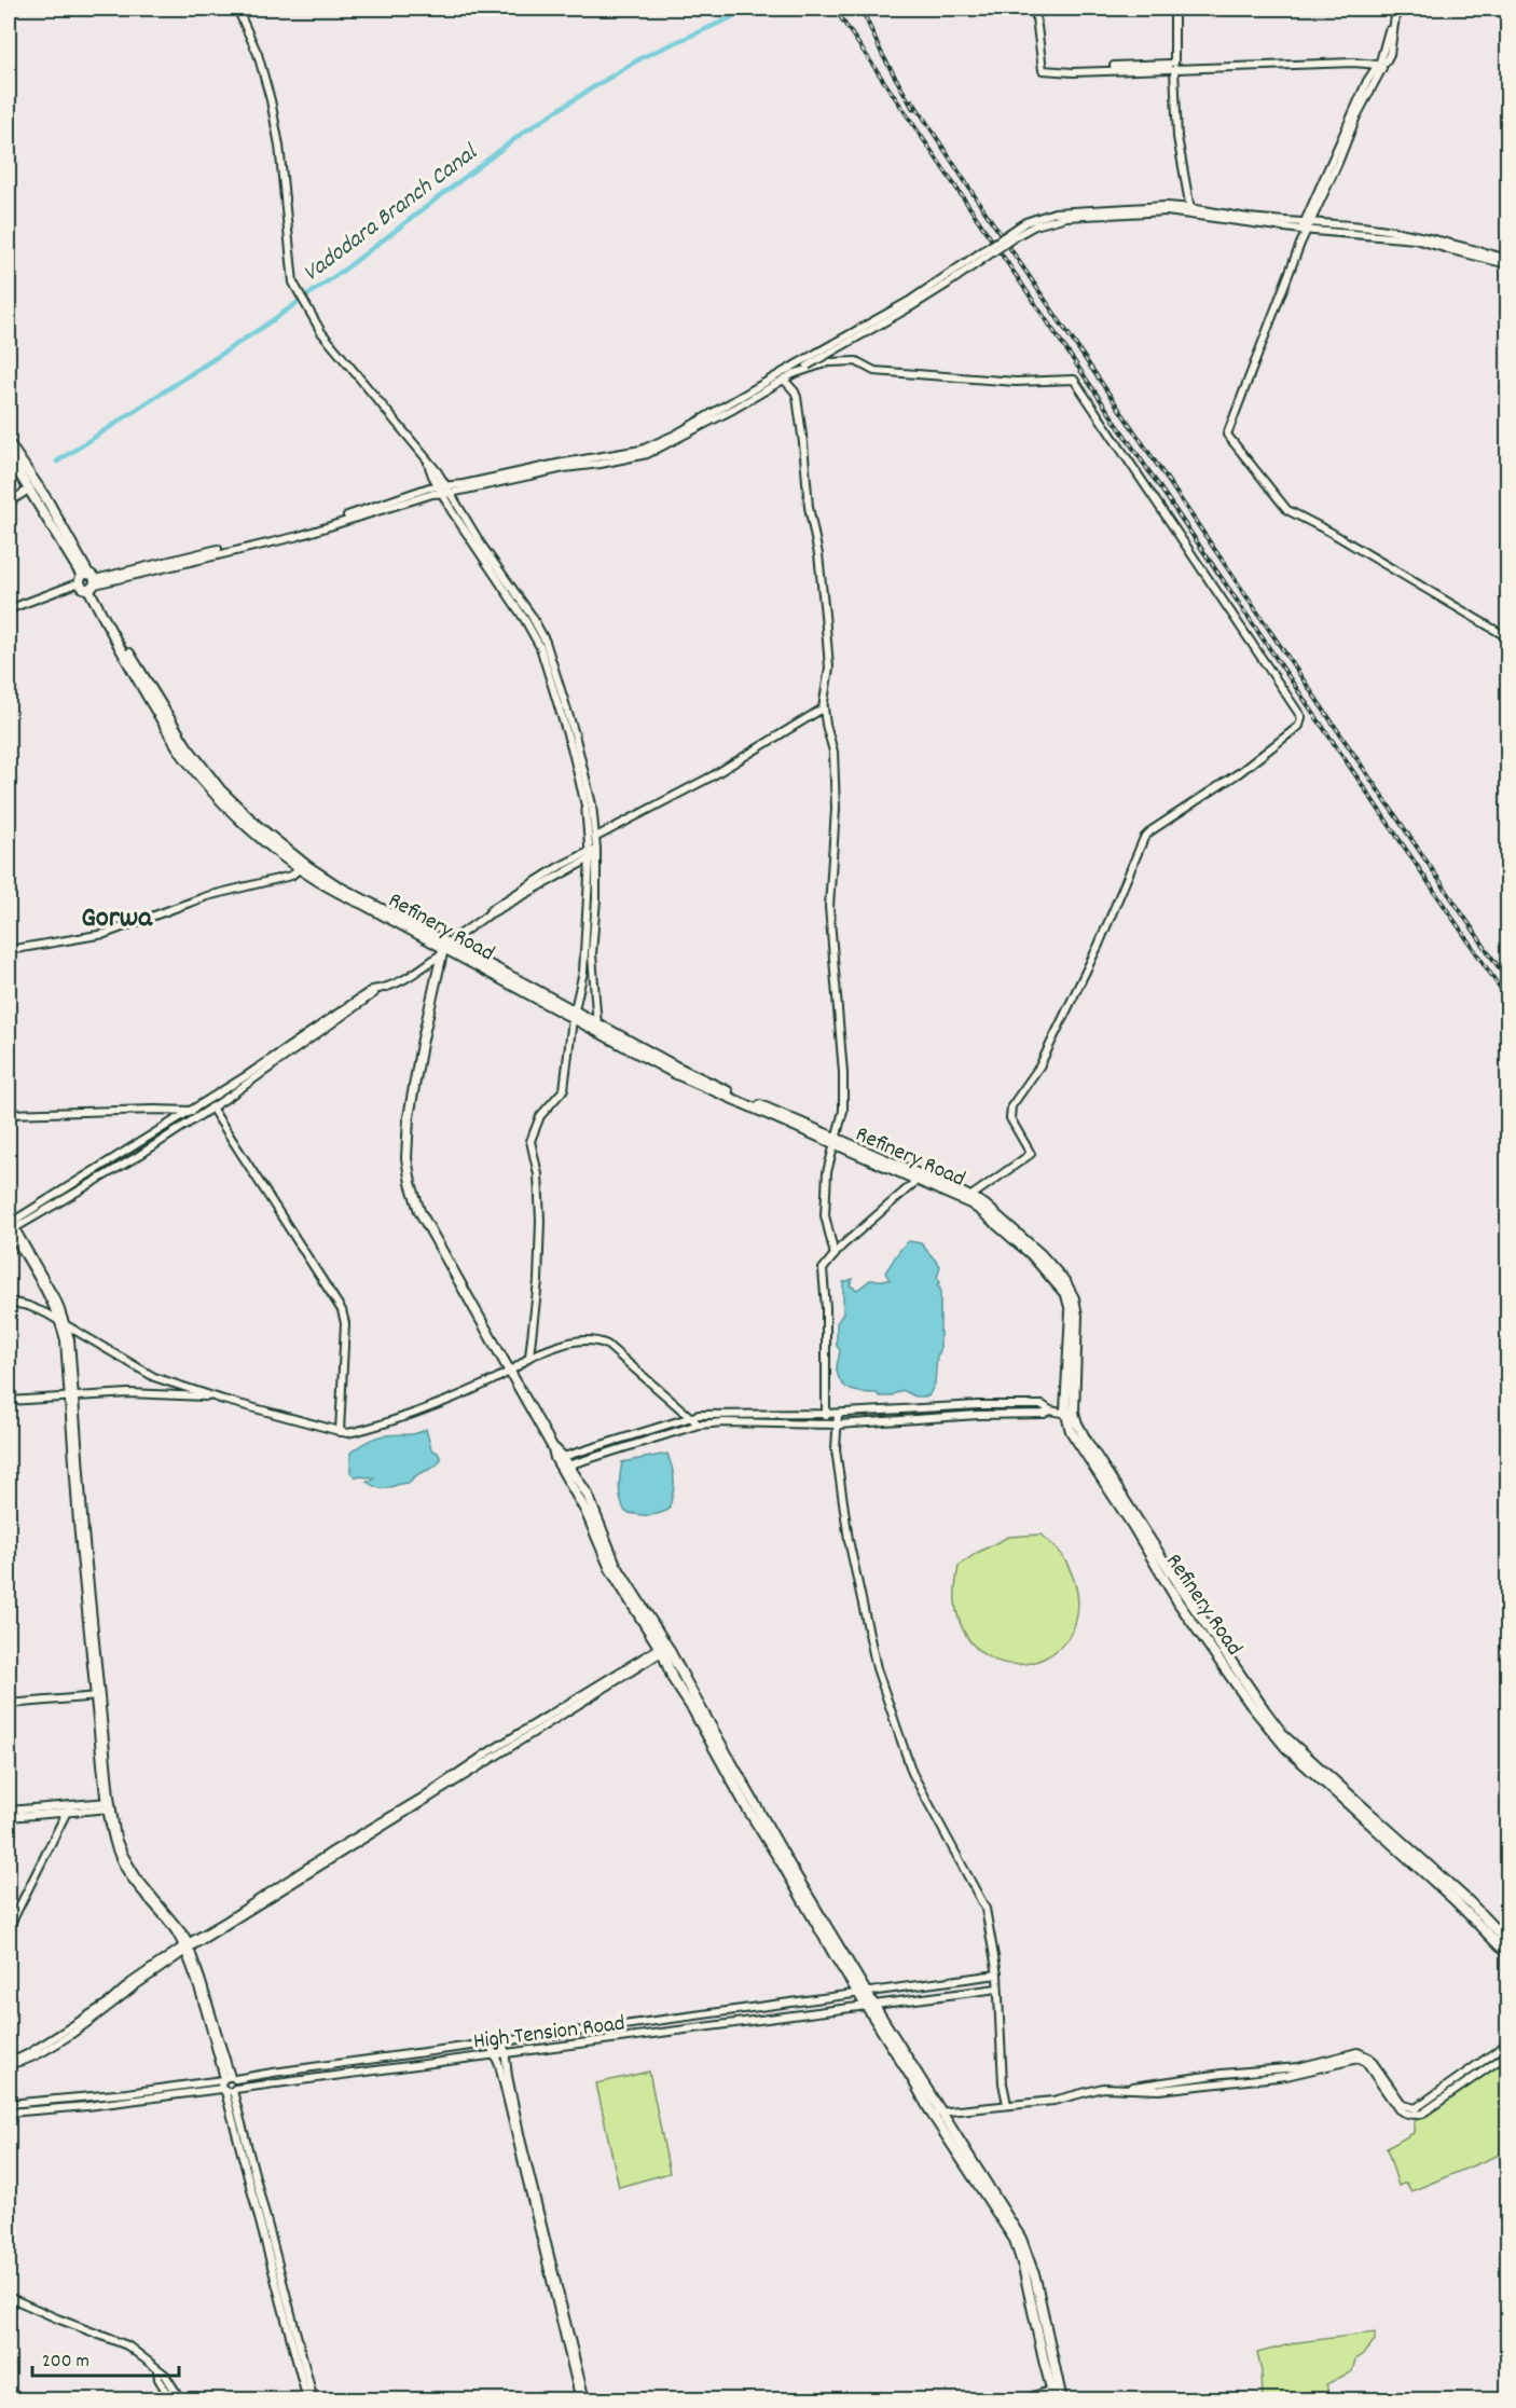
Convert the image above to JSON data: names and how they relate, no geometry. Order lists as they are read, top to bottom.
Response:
{
  "streets": {
    "main road": ["Refinery Road"],
    "street": ["High Tension Road"]
  },
  "districts": ["Gorwa"],
  "water": ["Vadodara Branch Canal"],
  "scale_bar": "200 m"
}
